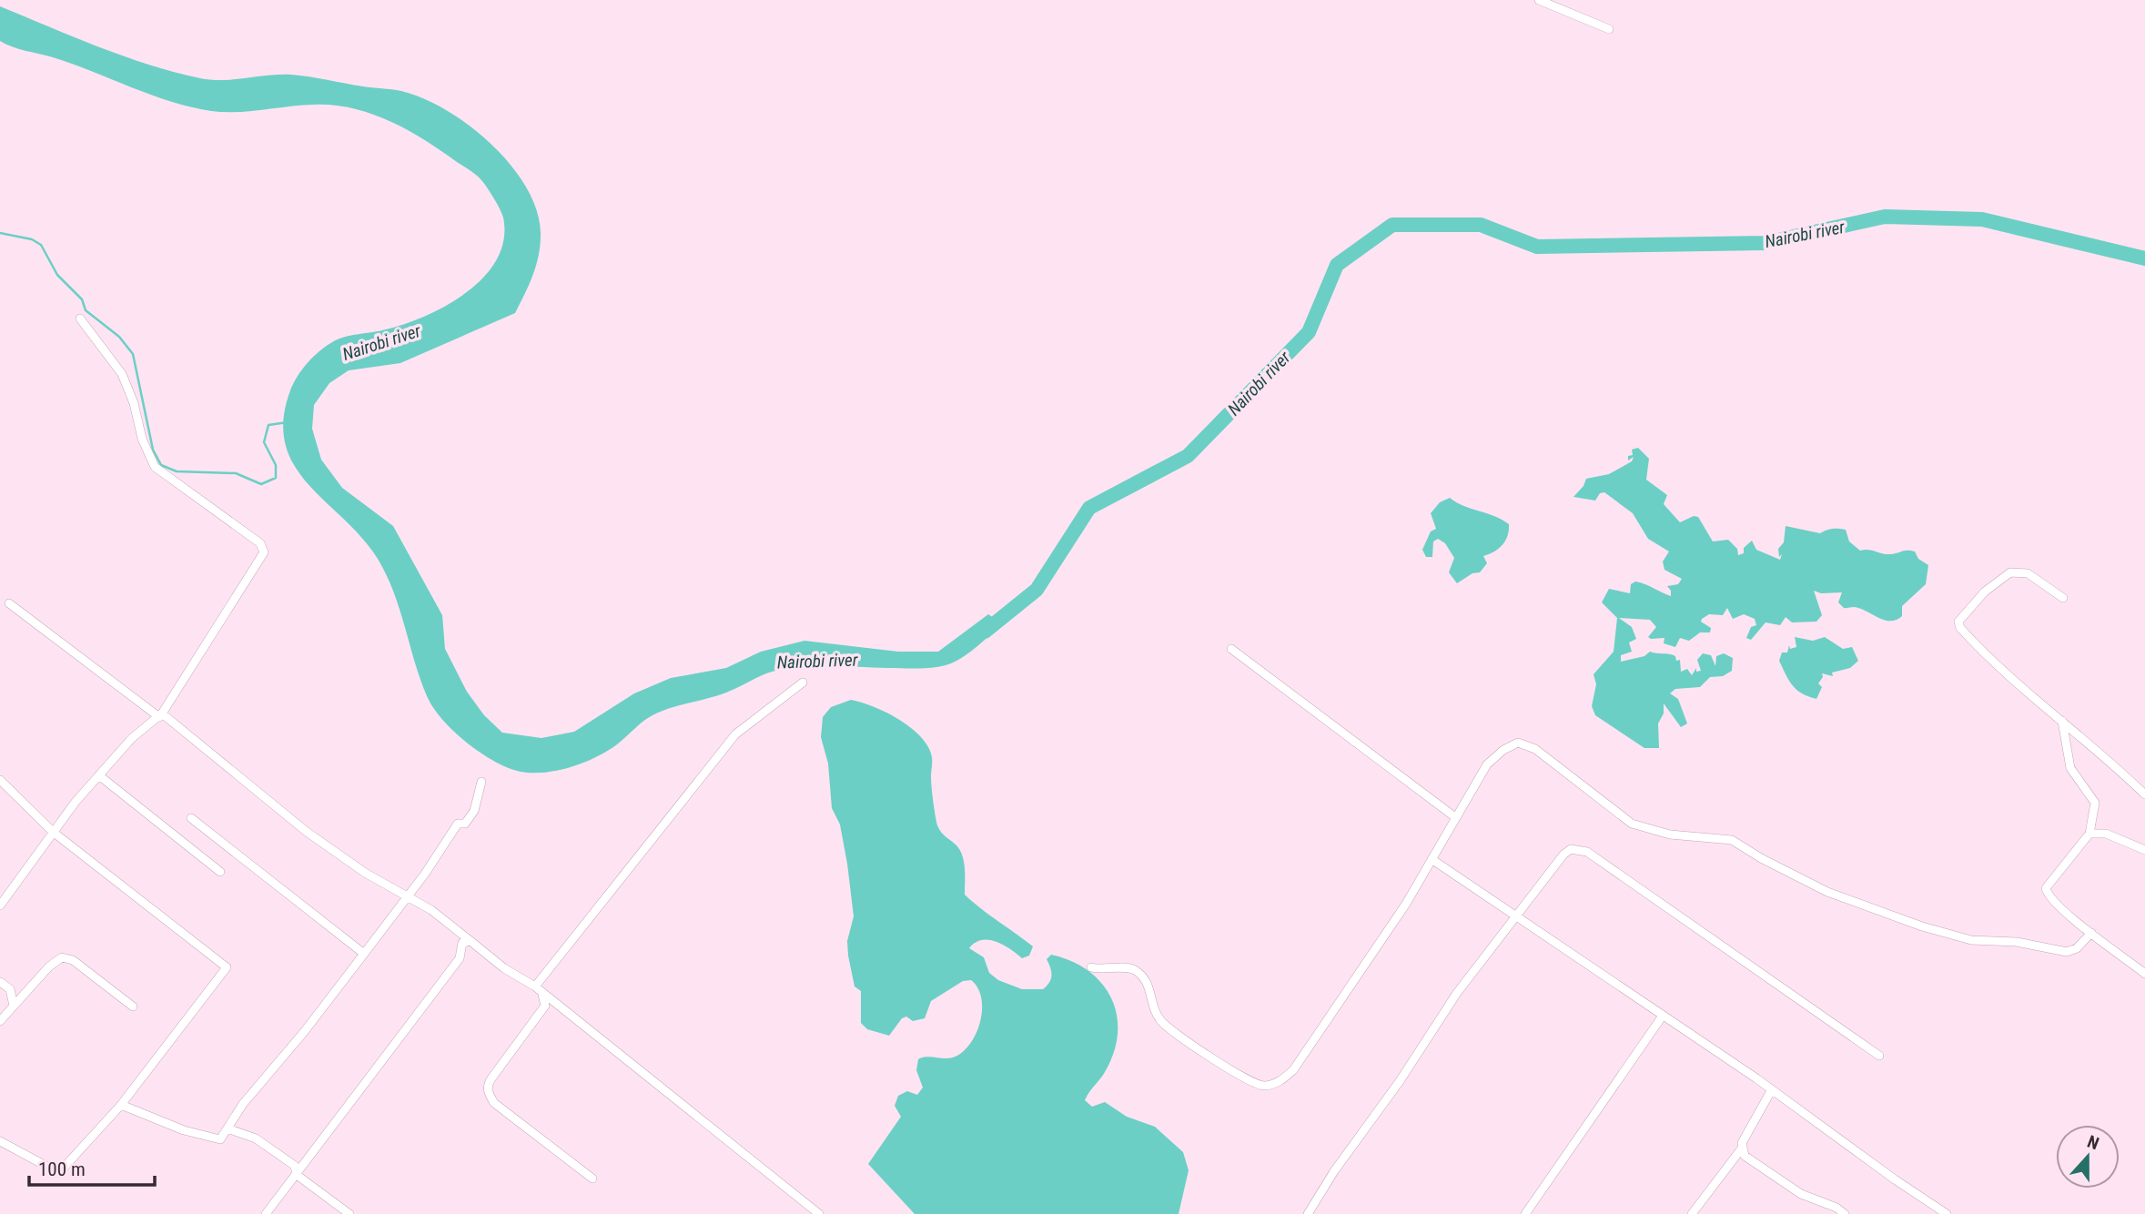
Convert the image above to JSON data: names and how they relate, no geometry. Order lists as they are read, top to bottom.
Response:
{
  "water": ["Nairobi river"],
  "scale_bar": "100 m",
  "north": "top"
}
